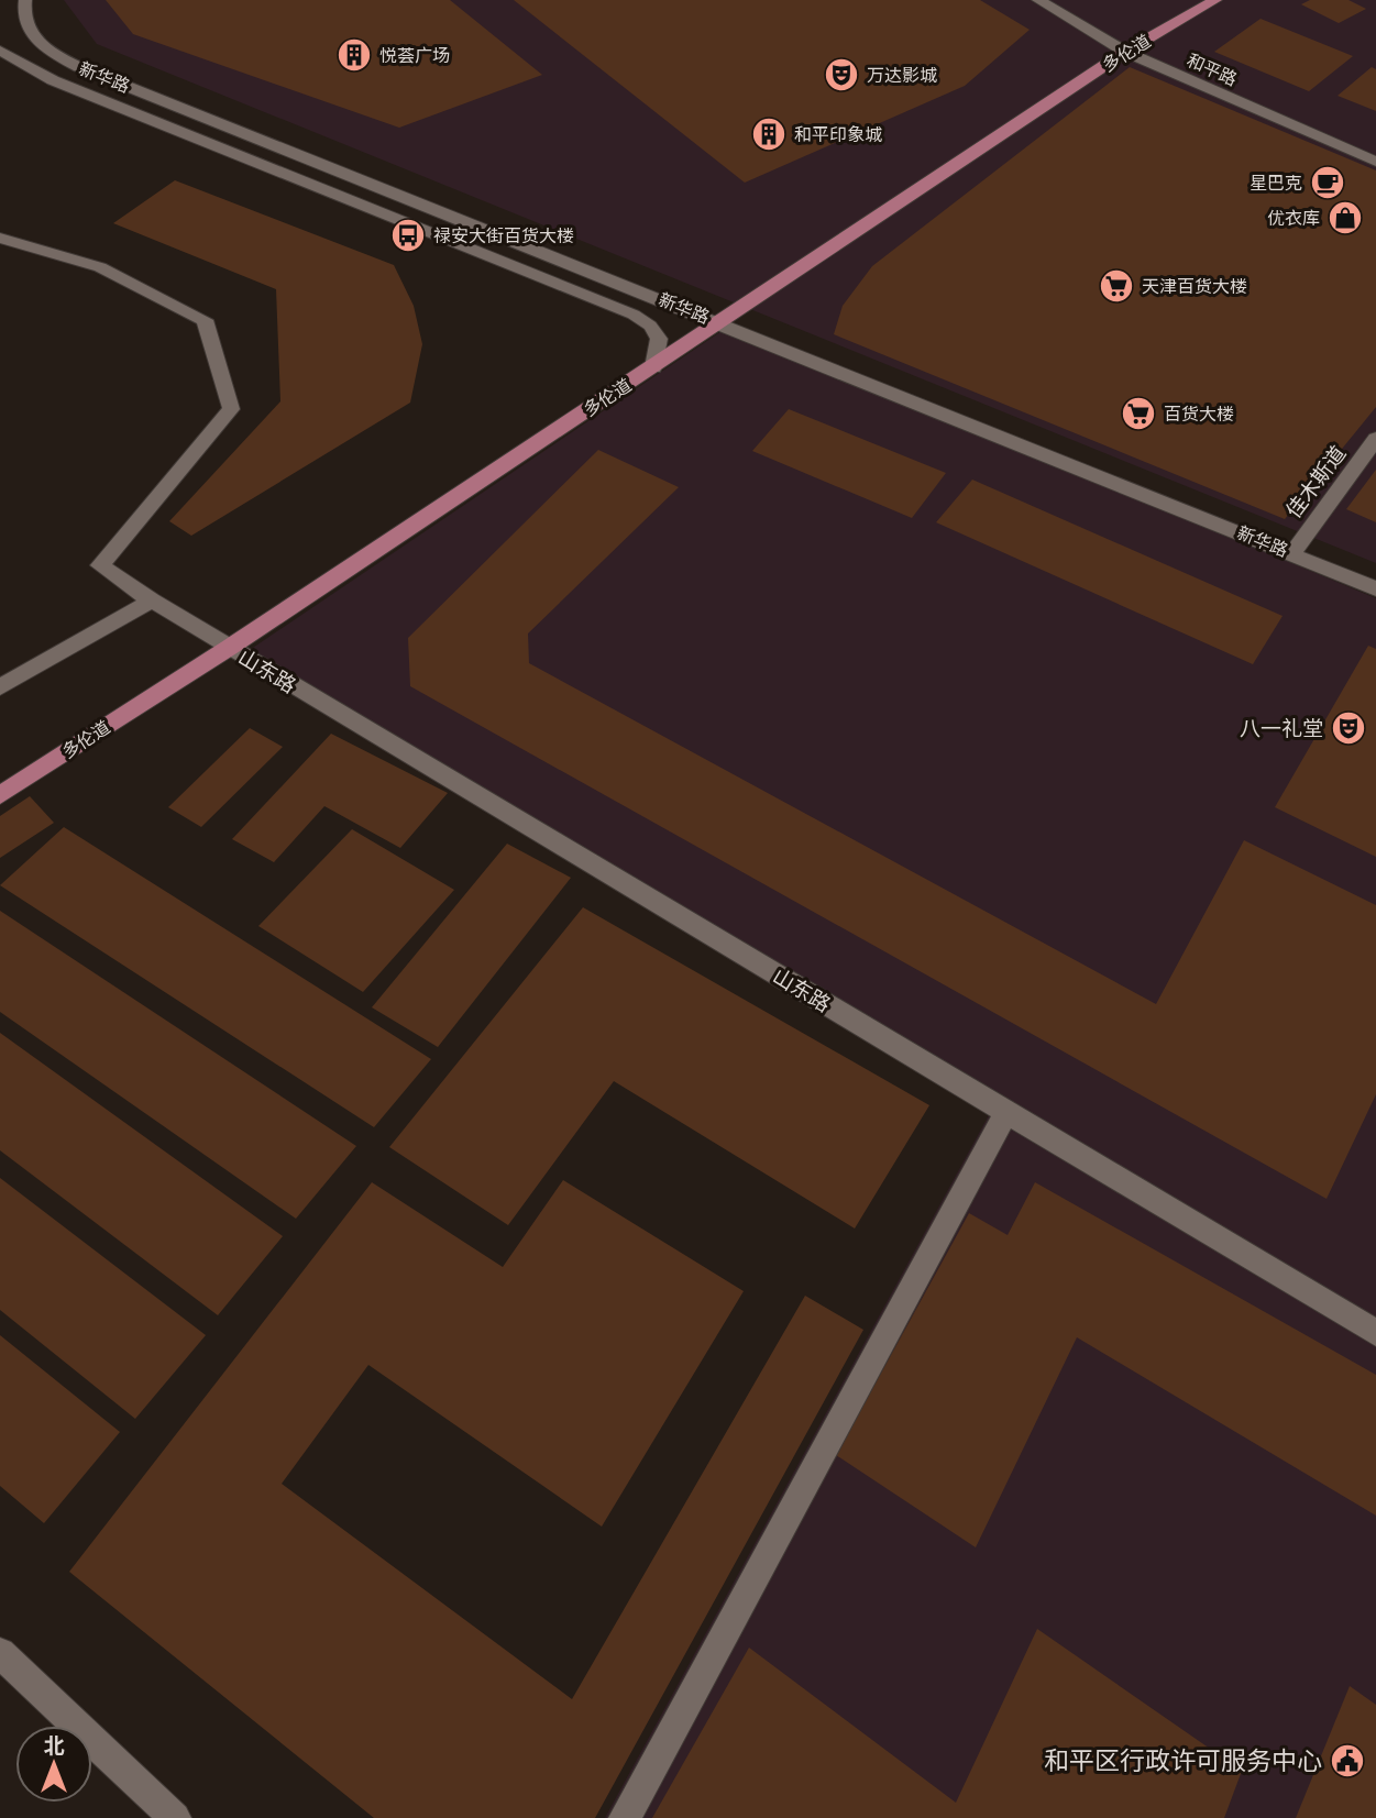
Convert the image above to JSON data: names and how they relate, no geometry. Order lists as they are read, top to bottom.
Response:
{
  "streets": {
    "main road": ["多伦道"],
    "street": [
      "和平路",
      "新华路",
      "佳木斯道",
      "山东路"
    ]
  },
  "crossings": [
    ["多伦道", "和平路"],
    ["多伦道", "新华路"],
    ["多伦道", "山东路"],
    ["新华路", "佳木斯道"]
  ],
  "places": {
    "building": ["悦荟广场", "和平印象城"],
    "theatre": ["万达影城", "八一礼堂"],
    "cafe": ["星巴克"],
    "shop": ["优衣库"],
    "bus stop": ["禄安大街百货大楼"],
    "supermarket": ["天津百货大楼", "百货大楼"],
    "public building": ["和平区行政许可服务中心"]
  },
  "north": "top"
}
